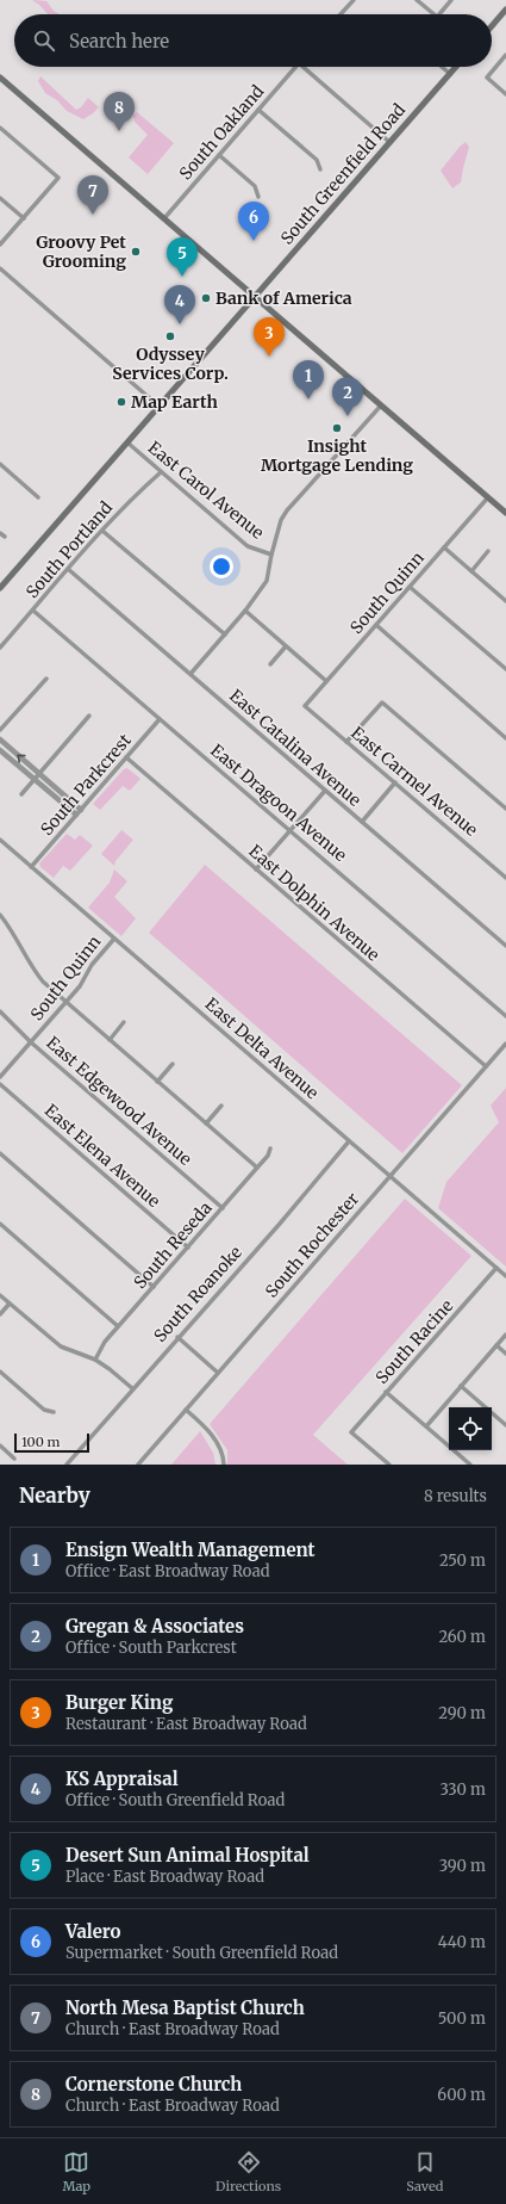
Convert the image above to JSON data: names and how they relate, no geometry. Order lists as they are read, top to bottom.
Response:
{
  "streets": {
    "main road": ["South Greenfield Road"],
    "street": [
      "South Oakland",
      "East Carol Avenue",
      "South Portland",
      "South Quinn",
      "East Catalina Avenue",
      "East Carmel Avenue",
      "South Parkcrest",
      "East Dragoon Avenue",
      "East Dolphin Avenue",
      "East Delta Avenue",
      "East Edgewood Avenue",
      "East Elena Avenue",
      "South Reseda",
      "South Rochester",
      "South Roanoke",
      "South Racine"
    ]
  },
  "crossings": [
    ["South Oakland", "South Greenfield Road"],
    ["South Greenfield Road", "East Carol Avenue"],
    ["East Carol Avenue", "South Portland"],
    ["South Portland", "East Catalina Avenue"],
    ["South Portland", "East Dragoon Avenue"],
    ["South Quinn", "East Carmel Avenue"],
    ["South Quinn", "East Delta Avenue"],
    ["South Quinn", "East Edgewood Avenue"],
    ["South Parkcrest", "East Dragoon Avenue"],
    ["South Parkcrest", "East Dolphin Avenue"],
    ["South Parkcrest", "East Delta Avenue"],
    ["East Dolphin Avenue", "South Rochester"],
    ["East Delta Avenue", "South Rochester"],
    ["East Delta Avenue", "South Roanoke"],
    ["East Delta Avenue", "South Racine"],
    ["East Edgewood Avenue", "South Reseda"],
    ["East Elena Avenue", "South Reseda"]
  ],
  "places": [
    "Groovy Pet Grooming",
    "Bank of America",
    "Odyssey Services Corp.",
    "Map Earth",
    "Insight Mortgage Lending"
  ],
  "scale_bar": "100 m",
  "page": {
    "search": "Search here",
    "pins": [
      "8",
      "7",
      "6",
      "5",
      "4",
      "3",
      "1",
      "2"
    ],
    "scale": "100 m",
    "heading": ["Nearby", "8 results"],
    "list": [
      {
        "mark": "1",
        "name": "Ensign Wealth Management",
        "note": "Office · East Broadway Road",
        "value": "250 m"
      },
      {
        "mark": "2",
        "name": "Gregan & Associates",
        "note": "Office · South Parkcrest",
        "value": "260 m"
      },
      {
        "mark": "3",
        "name": "Burger King",
        "note": "Restaurant · East Broadway Road",
        "value": "290 m"
      },
      {
        "mark": "4",
        "name": "KS Appraisal",
        "note": "Office · South Greenfield Road",
        "value": "330 m"
      },
      {
        "mark": "5",
        "name": "Desert Sun Animal Hospital",
        "note": "Place · East Broadway Road",
        "value": "390 m"
      },
      {
        "mark": "6",
        "name": "Valero",
        "note": "Supermarket · South Greenfield Road",
        "value": "440 m"
      },
      {
        "mark": "7",
        "name": "North Mesa Baptist Church",
        "note": "Church · East Broadway Road",
        "value": "500 m"
      },
      {
        "mark": "8",
        "name": "Cornerstone Church",
        "note": "Church · East Broadway Road",
        "value": "600 m"
      }
    ],
    "nav": ["Map", "Directions", "Saved"]
  }
}
